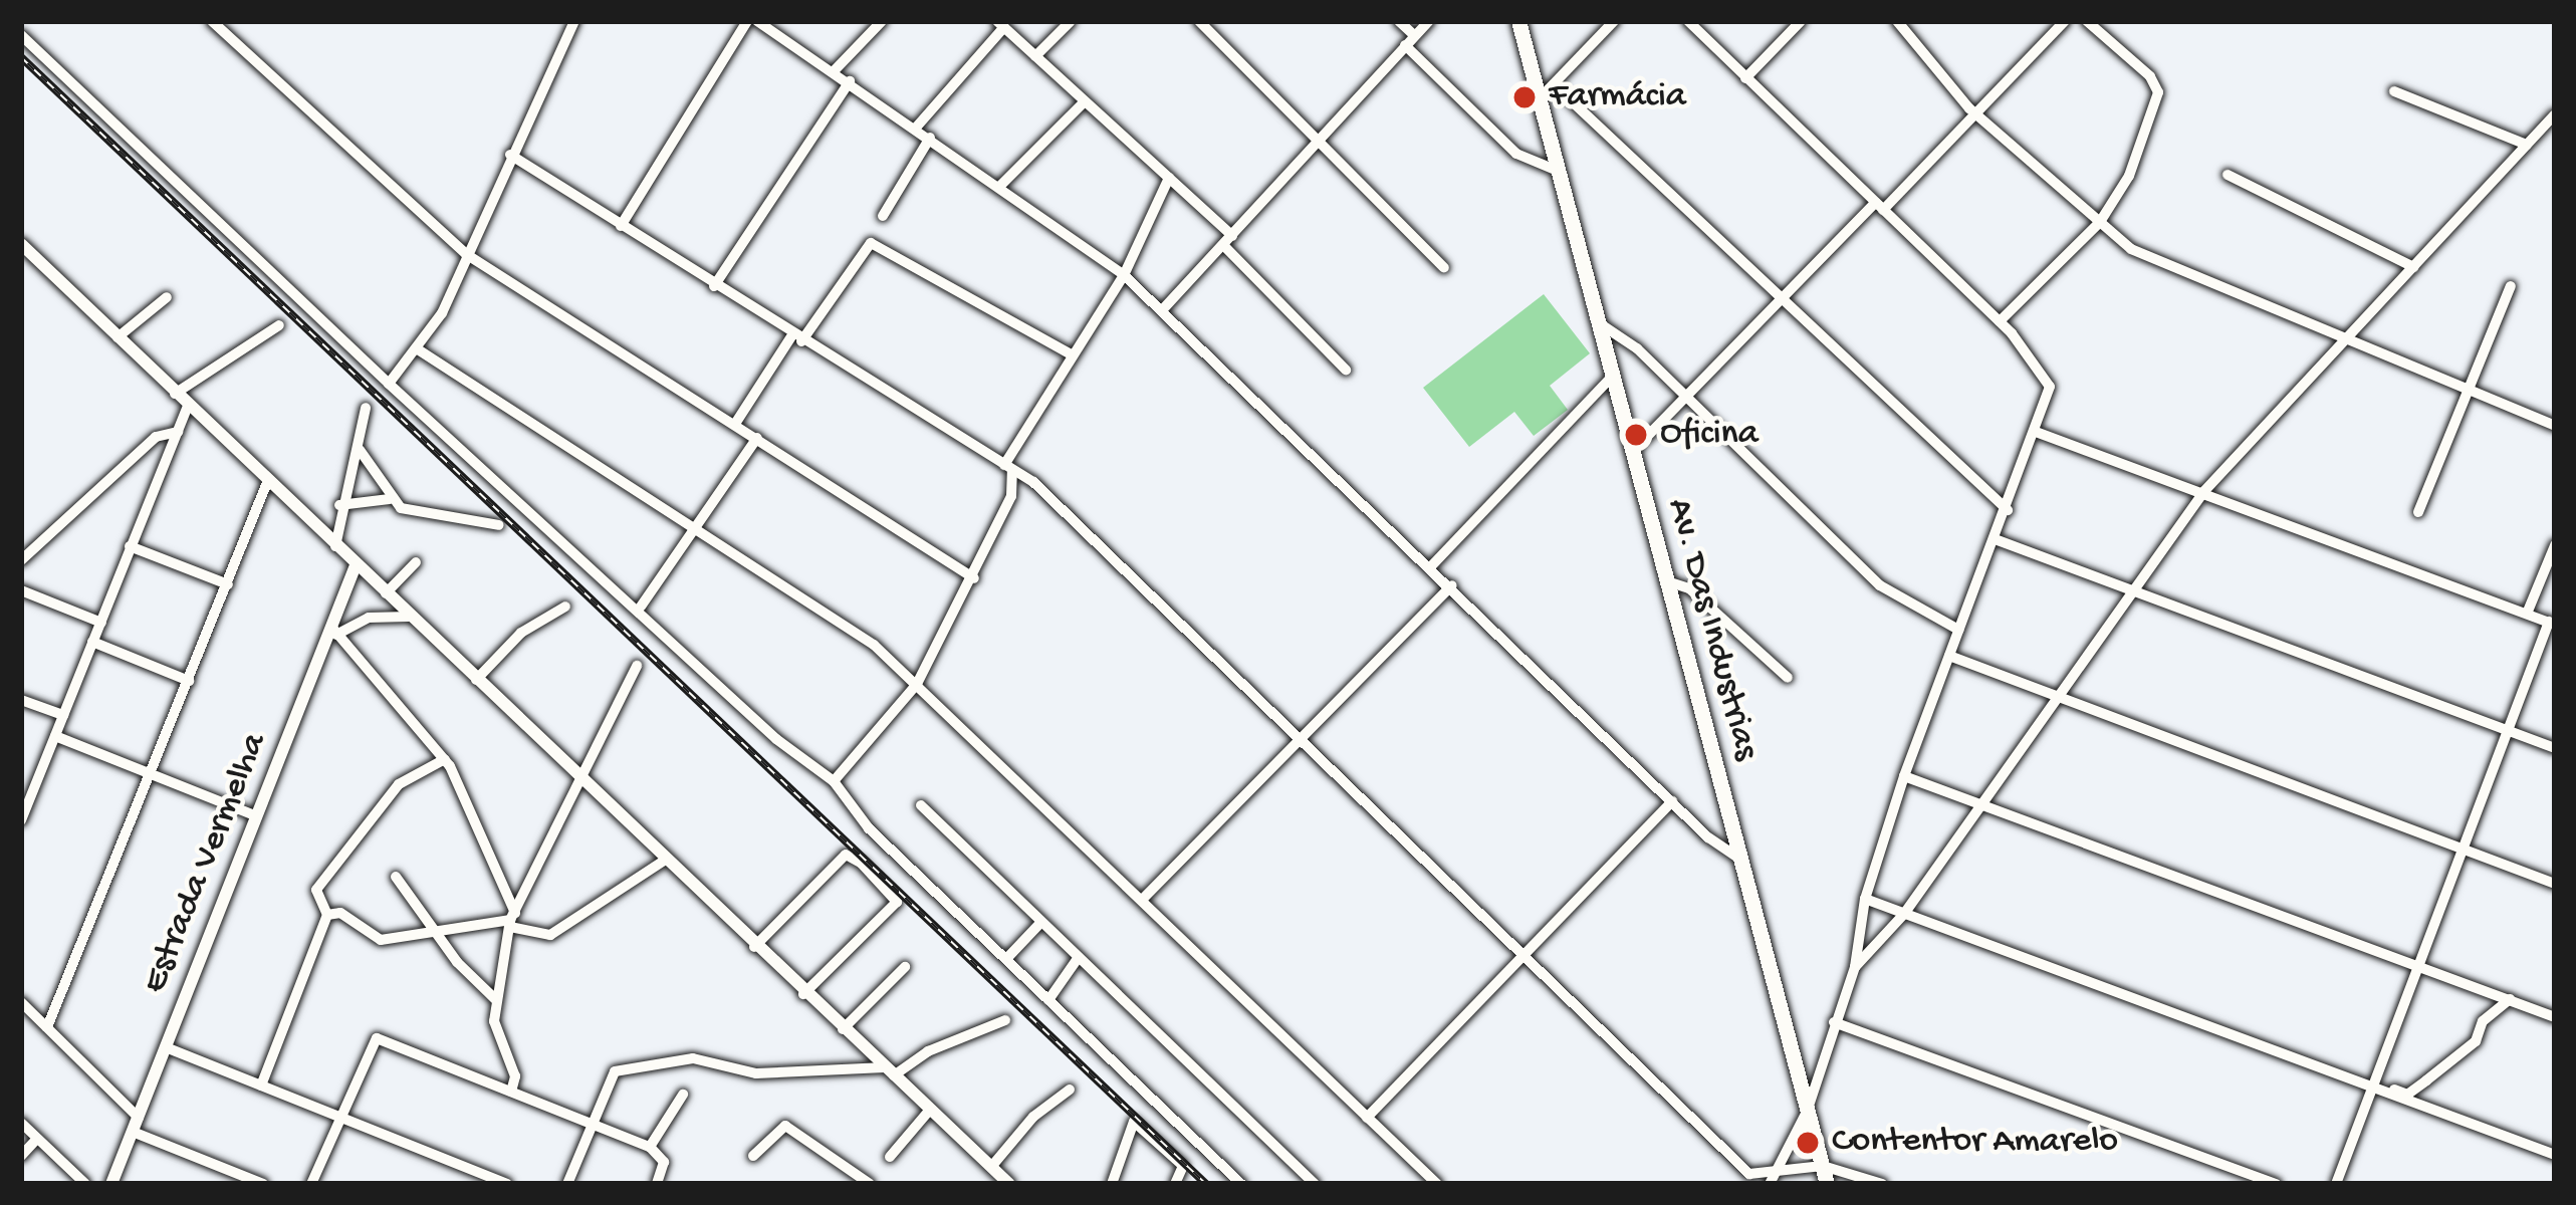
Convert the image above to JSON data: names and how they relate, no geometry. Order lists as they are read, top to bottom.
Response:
{
  "streets": {
    "main road": ["Av. Das Industrias"],
    "street": ["Estrada Vermelha"]
  },
  "places": ["Farmácia", "Oficina", "Contentor Amarelo"]
}
